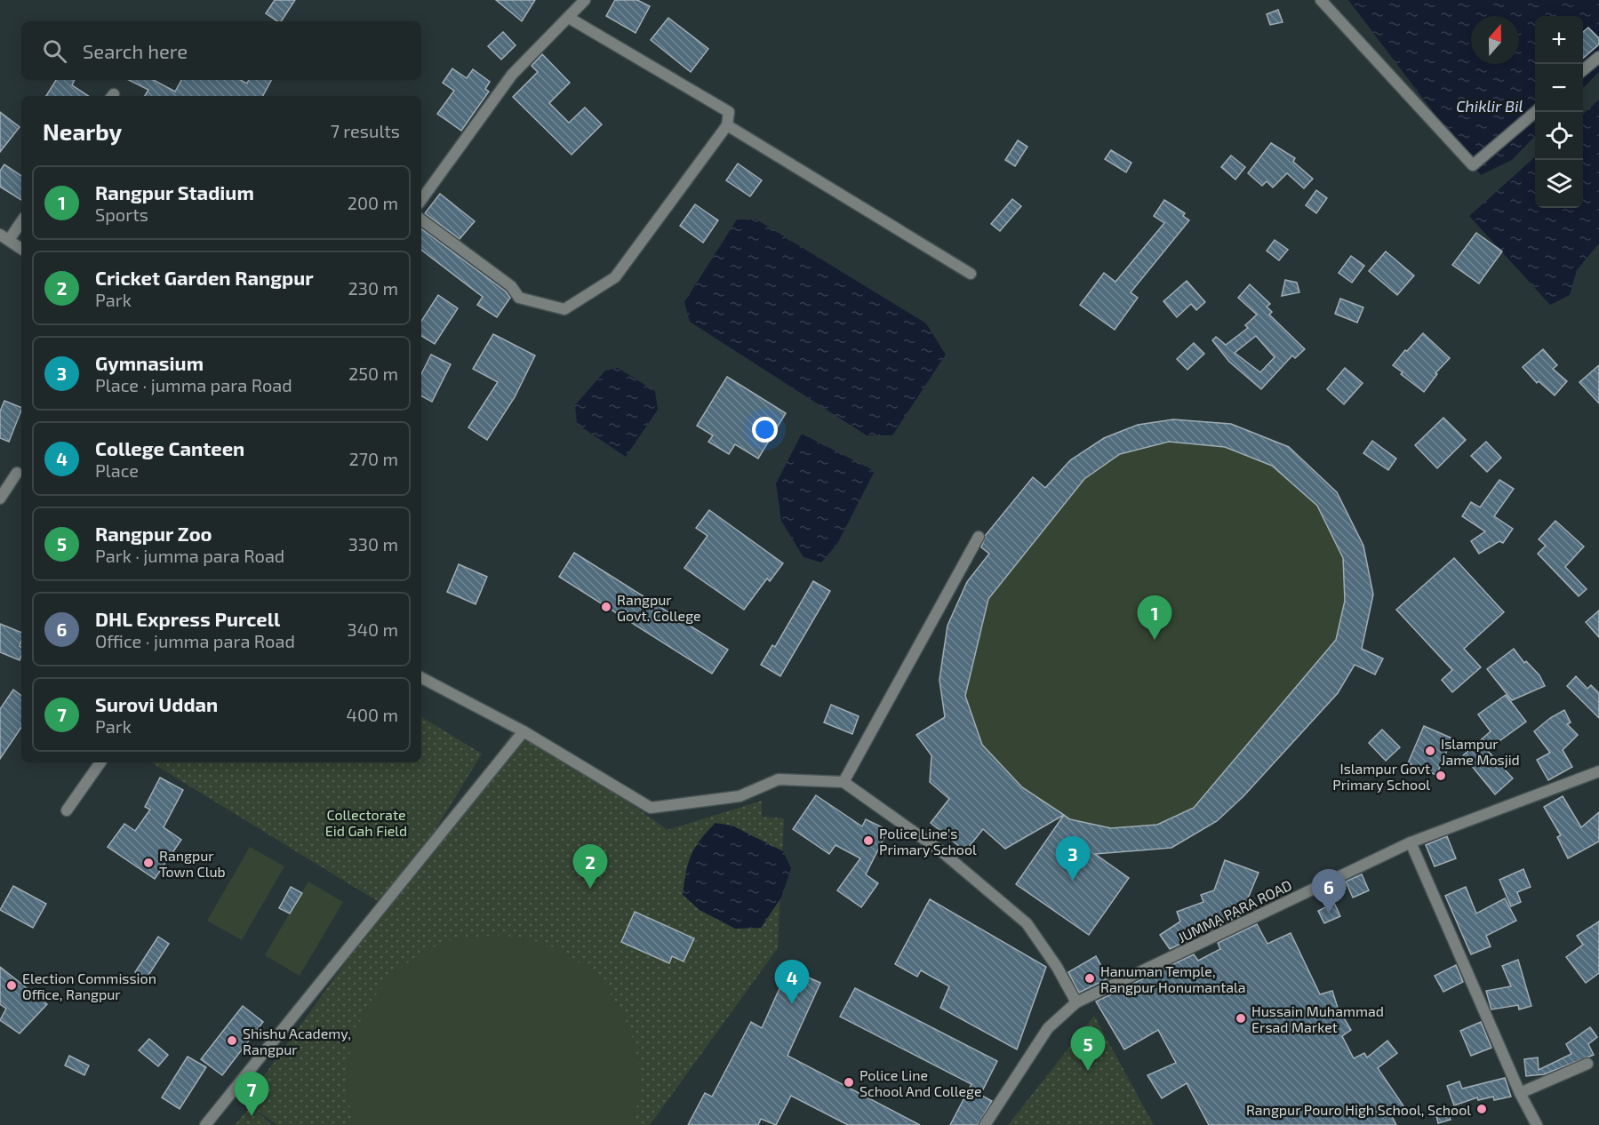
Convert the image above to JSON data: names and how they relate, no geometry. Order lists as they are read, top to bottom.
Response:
{
  "streets": {
    "street": ["JUMMA PARA ROAD"]
  },
  "water": ["Chiklir Bil"],
  "parks": ["Collectorate Eid Gah Field"],
  "places": [
    "Rangpur Govt. College",
    "Islampur Jame Mosjid",
    "Islampur Govt Primary School",
    "Police Line's Primary School",
    "Rangpur Town Club",
    "Hanuman Temple, Rangpur Honumantala",
    "Election Commission Office, Rangpur",
    "Hussain Muhammad Ersad Market",
    "Shishu Academy, Rangpur",
    "Police Line School And College",
    "Rangpur Pouro High School, School"
  ],
  "north": "top",
  "page": {
    "map_buttons": ["+", "−"],
    "search": "Search here",
    "heading": ["Nearby", "7 results"],
    "list": [
      {
        "mark": "1",
        "name": "Rangpur Stadium",
        "note": "Sports",
        "value": "200 m"
      },
      {
        "mark": "2",
        "name": "Cricket Garden Rangpur",
        "note": "Park",
        "value": "230 m"
      },
      {
        "mark": "3",
        "name": "Gymnasium",
        "note": "Place · jumma para Road",
        "value": "250 m"
      },
      {
        "mark": "4",
        "name": "College Canteen",
        "note": "Place",
        "value": "270 m"
      },
      {
        "mark": "5",
        "name": "Rangpur Zoo",
        "note": "Park · jumma para Road",
        "value": "330 m"
      },
      {
        "mark": "6",
        "name": "DHL Express Purcell",
        "note": "Office · jumma para Road",
        "value": "340 m"
      },
      {
        "mark": "7",
        "name": "Surovi Uddan",
        "note": "Park",
        "value": "400 m"
      }
    ],
    "pins": [
      "1",
      "3",
      "2",
      "6",
      "4",
      "5",
      "7"
    ]
  }
}
